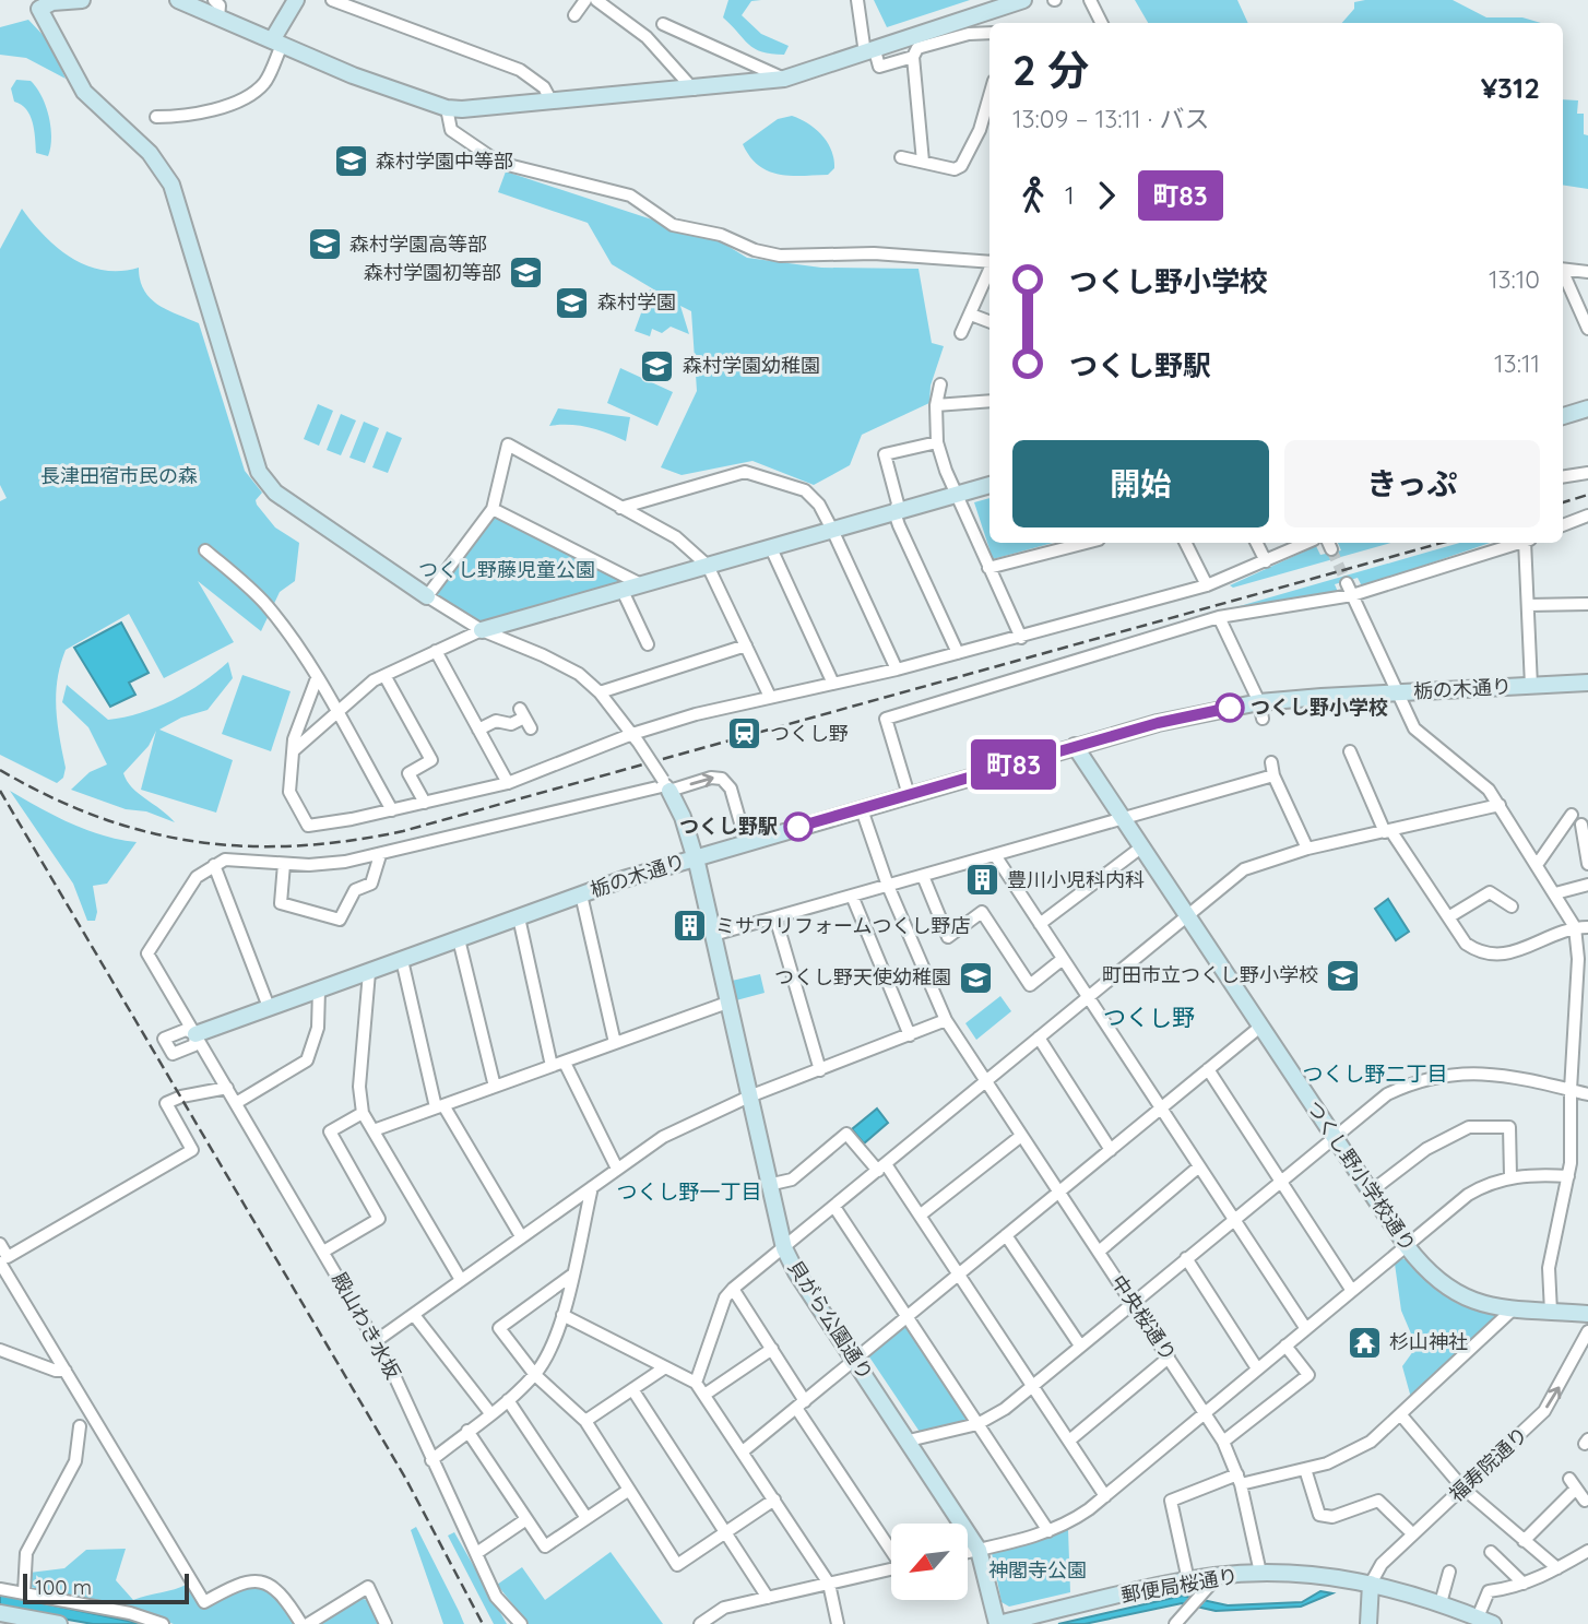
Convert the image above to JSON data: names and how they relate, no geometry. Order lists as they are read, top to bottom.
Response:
{
  "streets": {
    "street": [
      "栃の木通り",
      "つくし野小学校通り",
      "中央桜通り",
      "貝がら公園通り",
      "殿山わき水坂",
      "福寿院通り",
      "郵便局桜通り"
    ]
  },
  "crossings": [
    ["栃の木通り", "つくし野小学校通り"],
    ["栃の木通り", "貝がら公園通り"],
    ["栃の木通り", "殿山わき水坂"],
    ["中央桜通り", "郵便局桜通り"],
    ["貝がら公園通り", "郵便局桜通り"],
    ["福寿院通り", "郵便局桜通り"]
  ],
  "districts": ["つくし野", "つくし野二丁目", "つくし野一丁目"],
  "parks": ["長津田宿市民の森", "つくし野藤児童公園", "神閣寺公園"],
  "places": {
    "school or university": [
      "森村学園中等部",
      "森村学園高等部",
      "森村学園初等部",
      "森村学園",
      "森村学園幼稚園",
      "町田市立つくし野小学校",
      "つくし野天使幼稚園"
    ],
    "other": ["つくし野小学校", "つくし野駅"],
    "station": ["つくし野"],
    "building": ["豊川小児科内科", "ミサワリフォームつくし野店"],
    "temple": ["杉山神社"]
  },
  "lines": ["bus line 町83"],
  "scale_bar": "100 m",
  "north": "bottom left",
  "page": {
    "on_map": "町83",
    "heading": ["2 分", "13:09 – 13:11 · バス", "¥312"],
    "legs": ["1", "町83"],
    "list": [
      {
        "name": "つくし野小学校",
        "value": "13:10"
      },
      {
        "name": "つくし野駅",
        "value": "13:11"
      }
    ],
    "buttons": ["開始", "きっぷ"],
    "scale": "100 m"
  }
}
